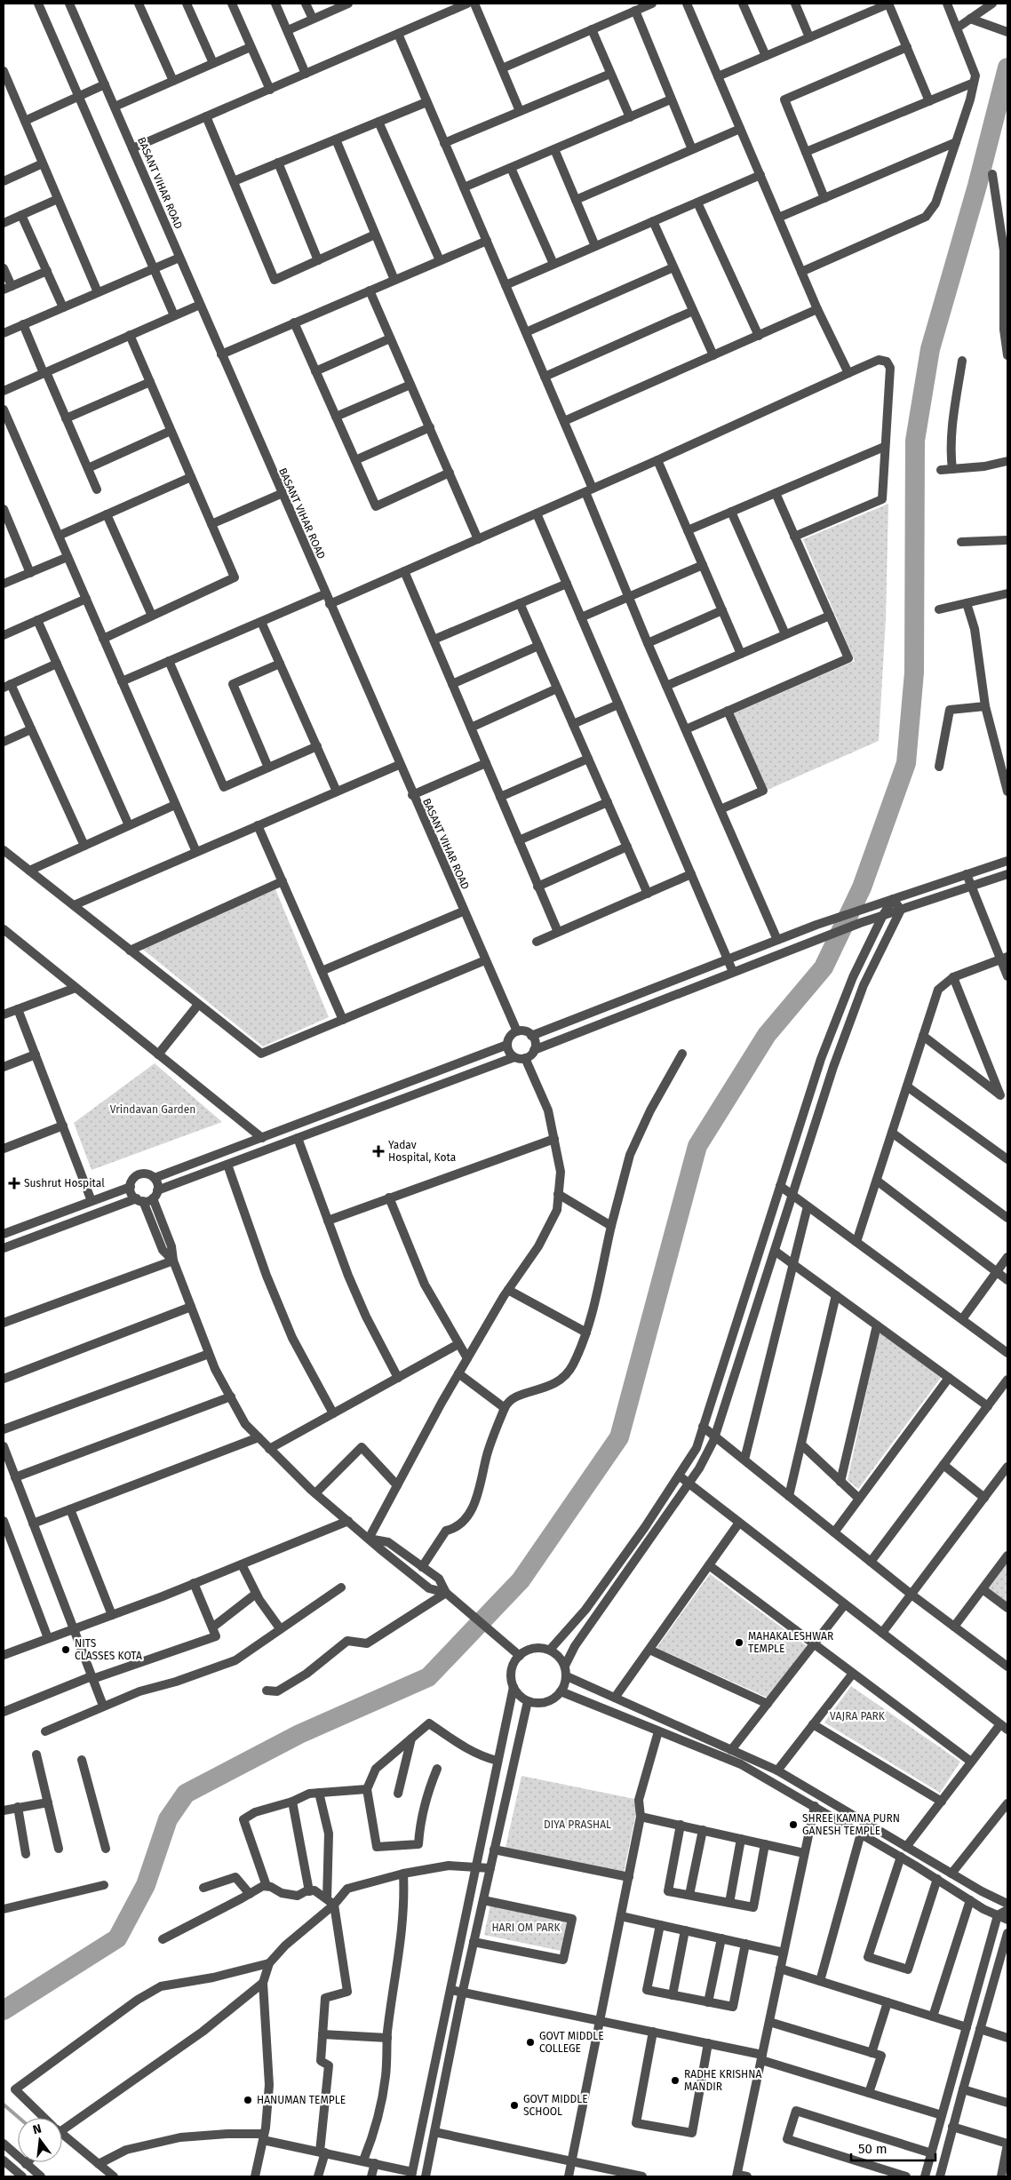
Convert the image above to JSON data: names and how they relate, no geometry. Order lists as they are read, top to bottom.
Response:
{
  "streets": {
    "street": ["BASANT VIHAR ROAD"]
  },
  "parks": [
    "Vrindavan Garden",
    "VAJRA PARK",
    "DIYA PRASHAL",
    "HARI OM PARK"
  ],
  "places": {
    "health": ["Yadav Hospital, Kota", "Sushrut Hospital"],
    "other": [
      "MAHAKALESHWAR TEMPLE",
      "NITS CLASSES KOTA",
      "SHREE KAMNA PURN GANESH TEMPLE",
      "GOVT MIDDLE COLLEGE",
      "RADHE KRISHNA MANDIR",
      "HANUMAN TEMPLE",
      "GOVT MIDDLE SCHOOL"
    ]
  },
  "scale_bar": "50 m",
  "north": "top"
}
